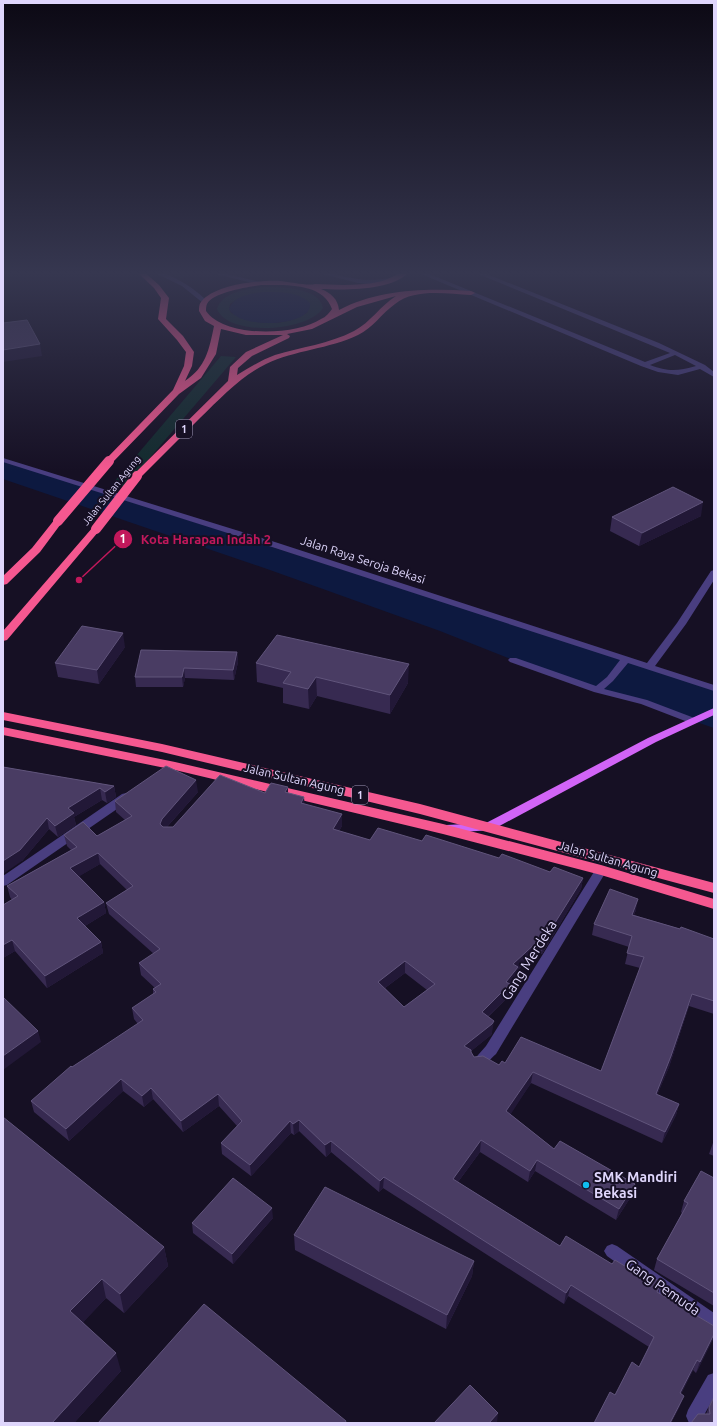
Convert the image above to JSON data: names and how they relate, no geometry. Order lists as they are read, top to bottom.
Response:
{
  "streets": {
    "highway": ["1", "Jalan Sultan Agung"],
    "street": ["Jalan Raya Seroja Bekasi", "Gang Merdeka", "Gang Pemuda"]
  },
  "crossings": [
    ["Jalan Sultan Agung", "Gang Merdeka"]
  ],
  "places": ["Kota Harapan Indah 2", "SMK Mandiri Bekasi"]
}
